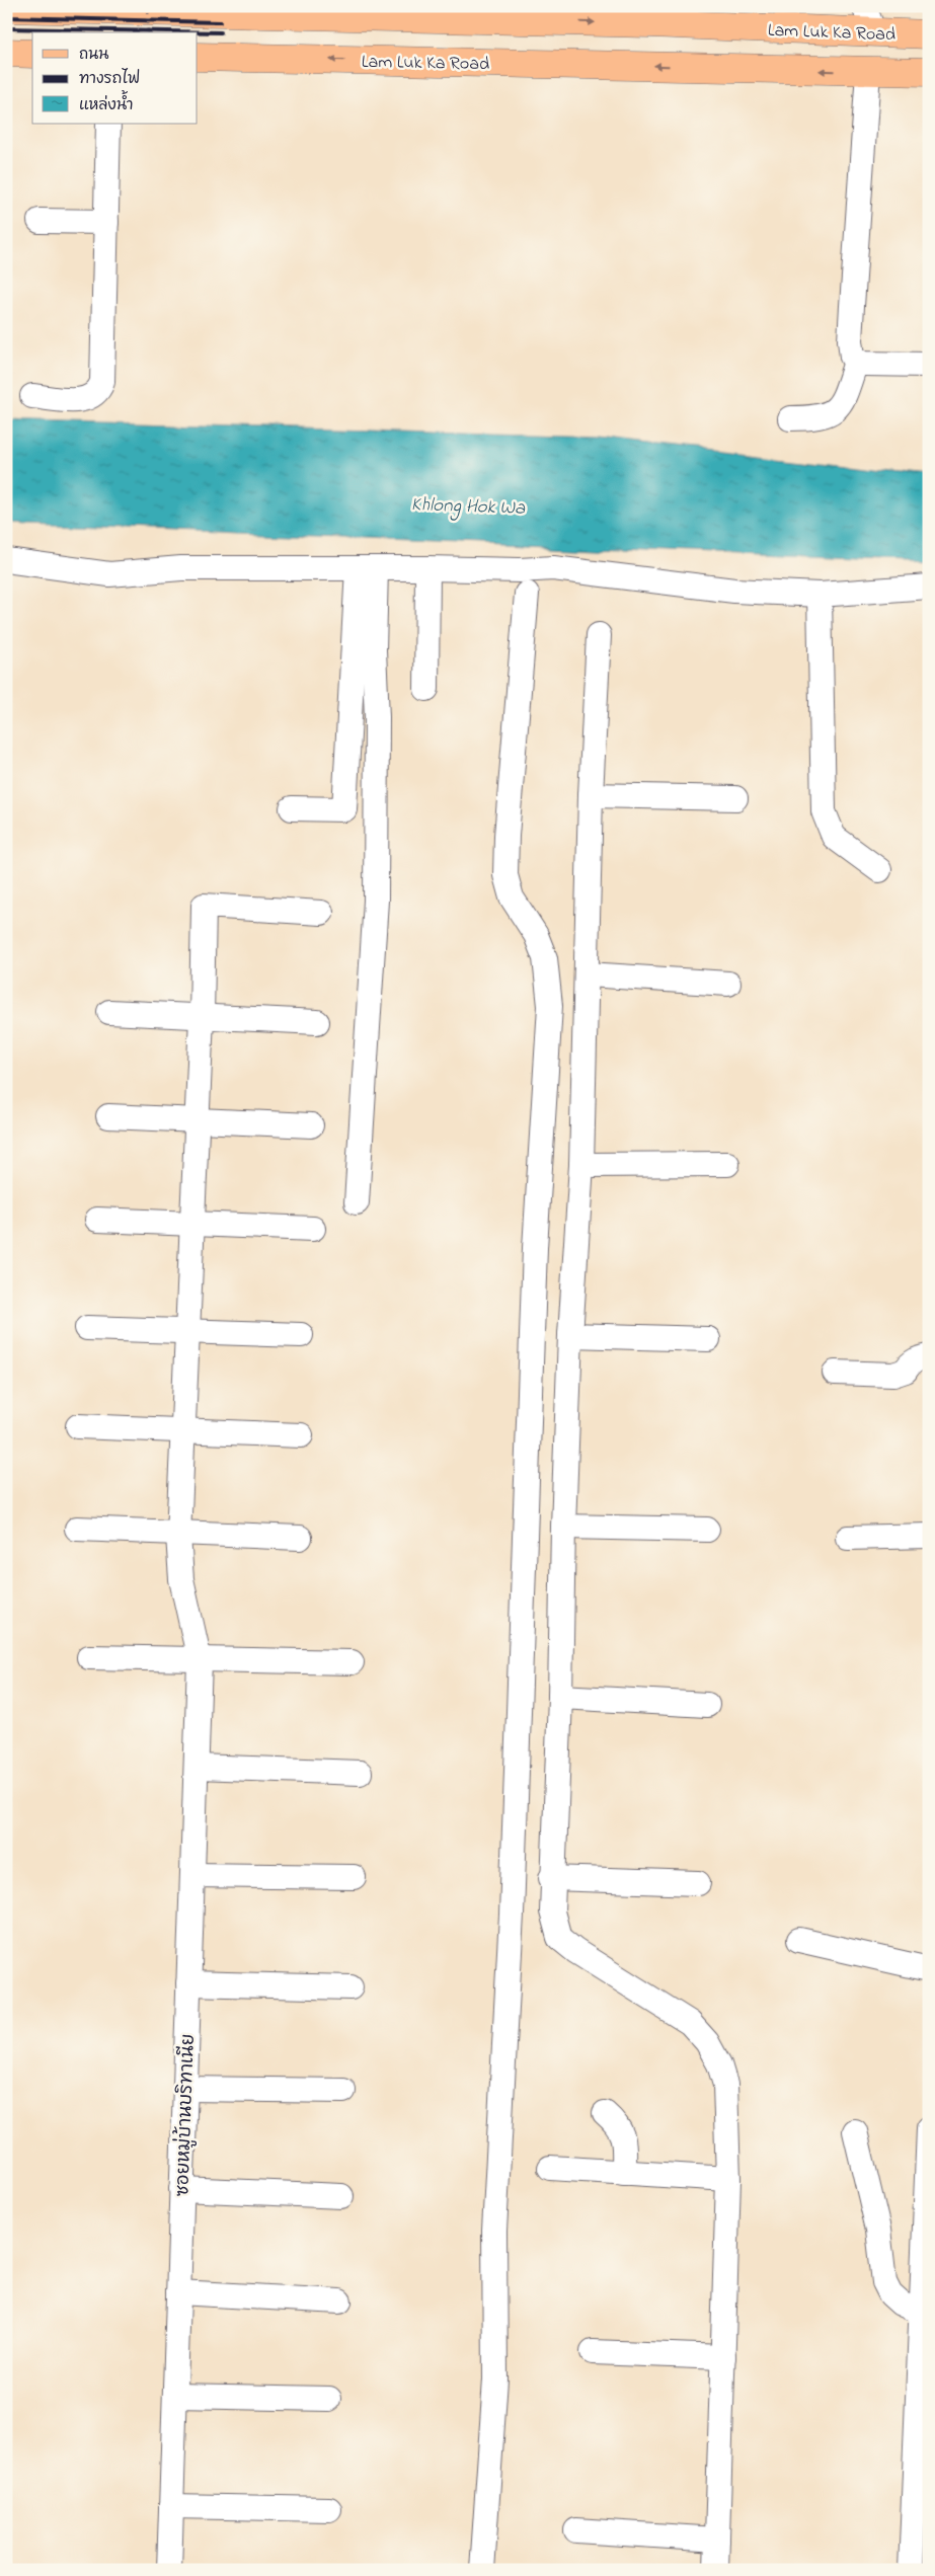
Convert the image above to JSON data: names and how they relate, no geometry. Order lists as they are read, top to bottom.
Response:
{
  "streets": {
    "main road": ["Lam Luk Ka Road"],
    "street": ["ซอยหมู่บ้านบริทาเนีย"]
  },
  "water": ["Khlong Hok Wa"],
  "legend": ["ถนน", "ทางรถไฟ", "แหล่งน้ำ"]
}
